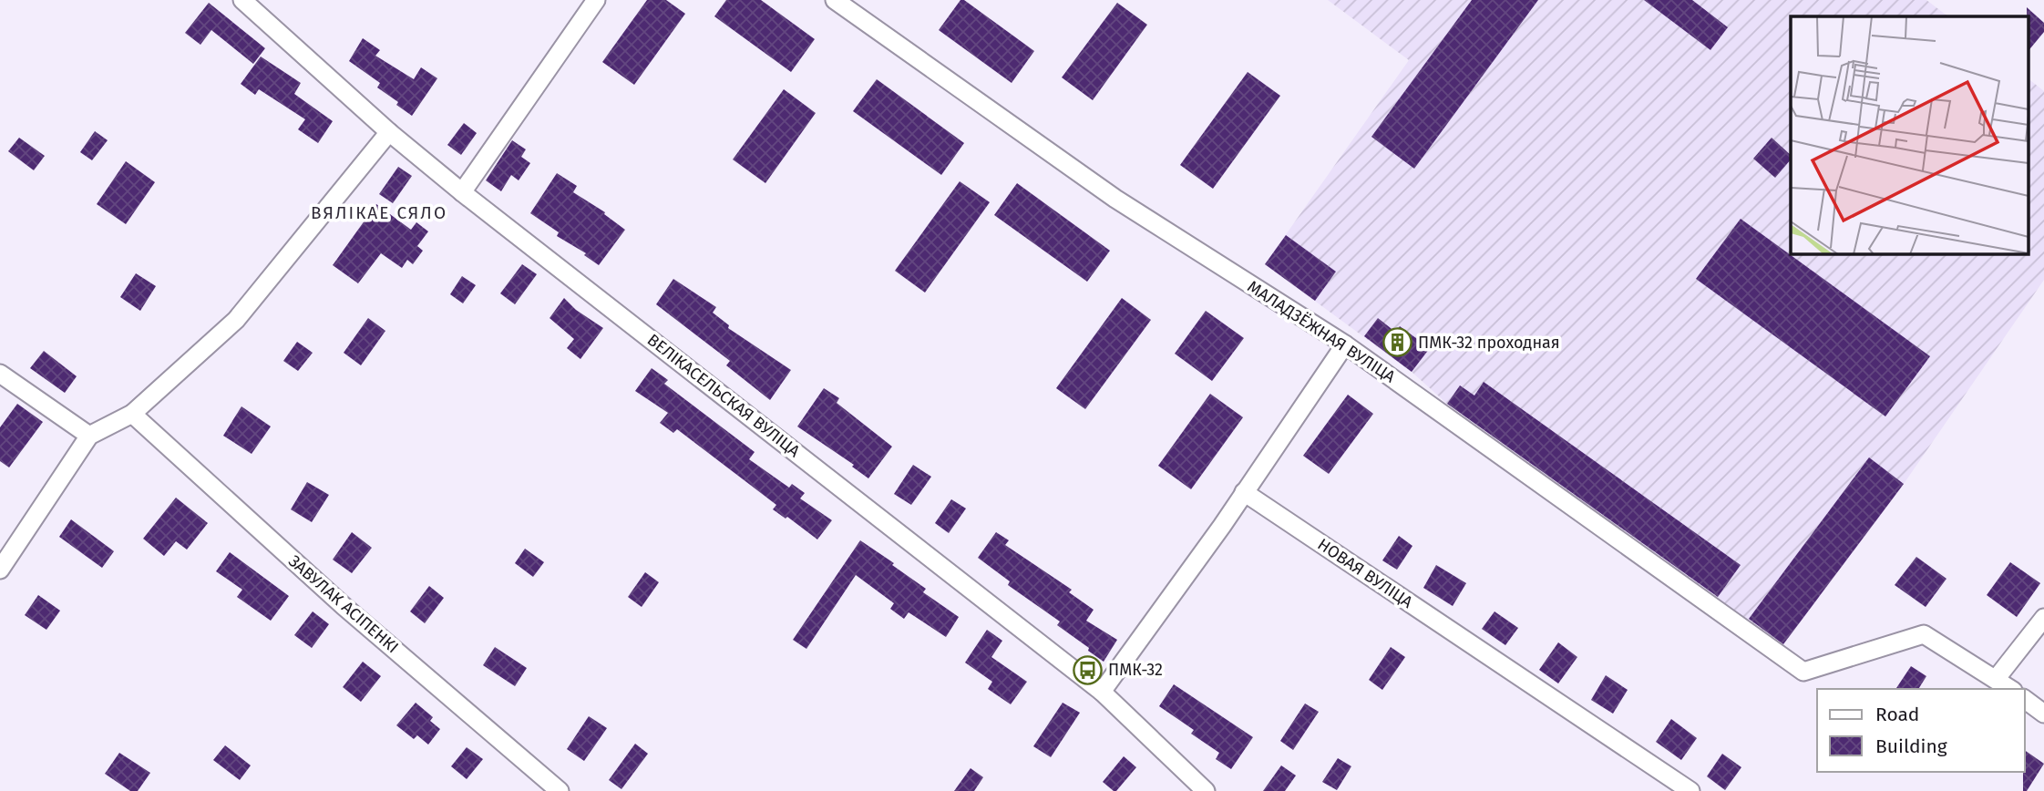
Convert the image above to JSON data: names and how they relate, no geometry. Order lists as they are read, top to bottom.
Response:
{
  "streets": {
    "street": [
      "МАЛАДЗЁЖНАЯ ВУЛІЦА",
      "ВЕЛІКАСЕЛЬСКАЯ ВУЛІЦА",
      "НОВАЯ ВУЛІЦА",
      "ЗАВУЛАК АСІПЕНКІ"
    ]
  },
  "districts": ["ВЯЛІКАЕ СЯЛО"],
  "places": {
    "building": ["ПМК-32 проходная"],
    "bus stop": ["ПМК-32"]
  },
  "legend": ["Road", "Building"]
}
